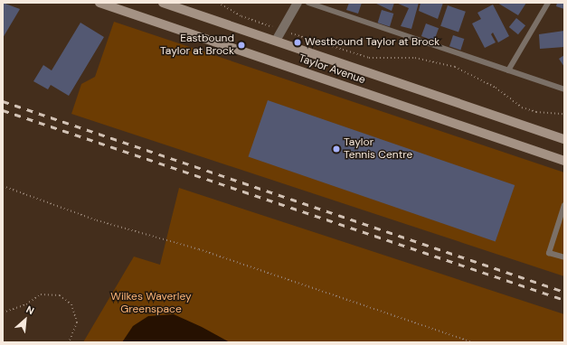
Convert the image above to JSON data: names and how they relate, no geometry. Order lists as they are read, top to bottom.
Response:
{
  "streets": {
    "main road": ["Taylor Avenue"]
  },
  "parks": ["Wilkes Waverley Greenspace"],
  "places": ["Westbound Taylor at Brock", "Eastbound Taylor at Brock", "Taylor Tennis Centre"],
  "north": "top right"
}
